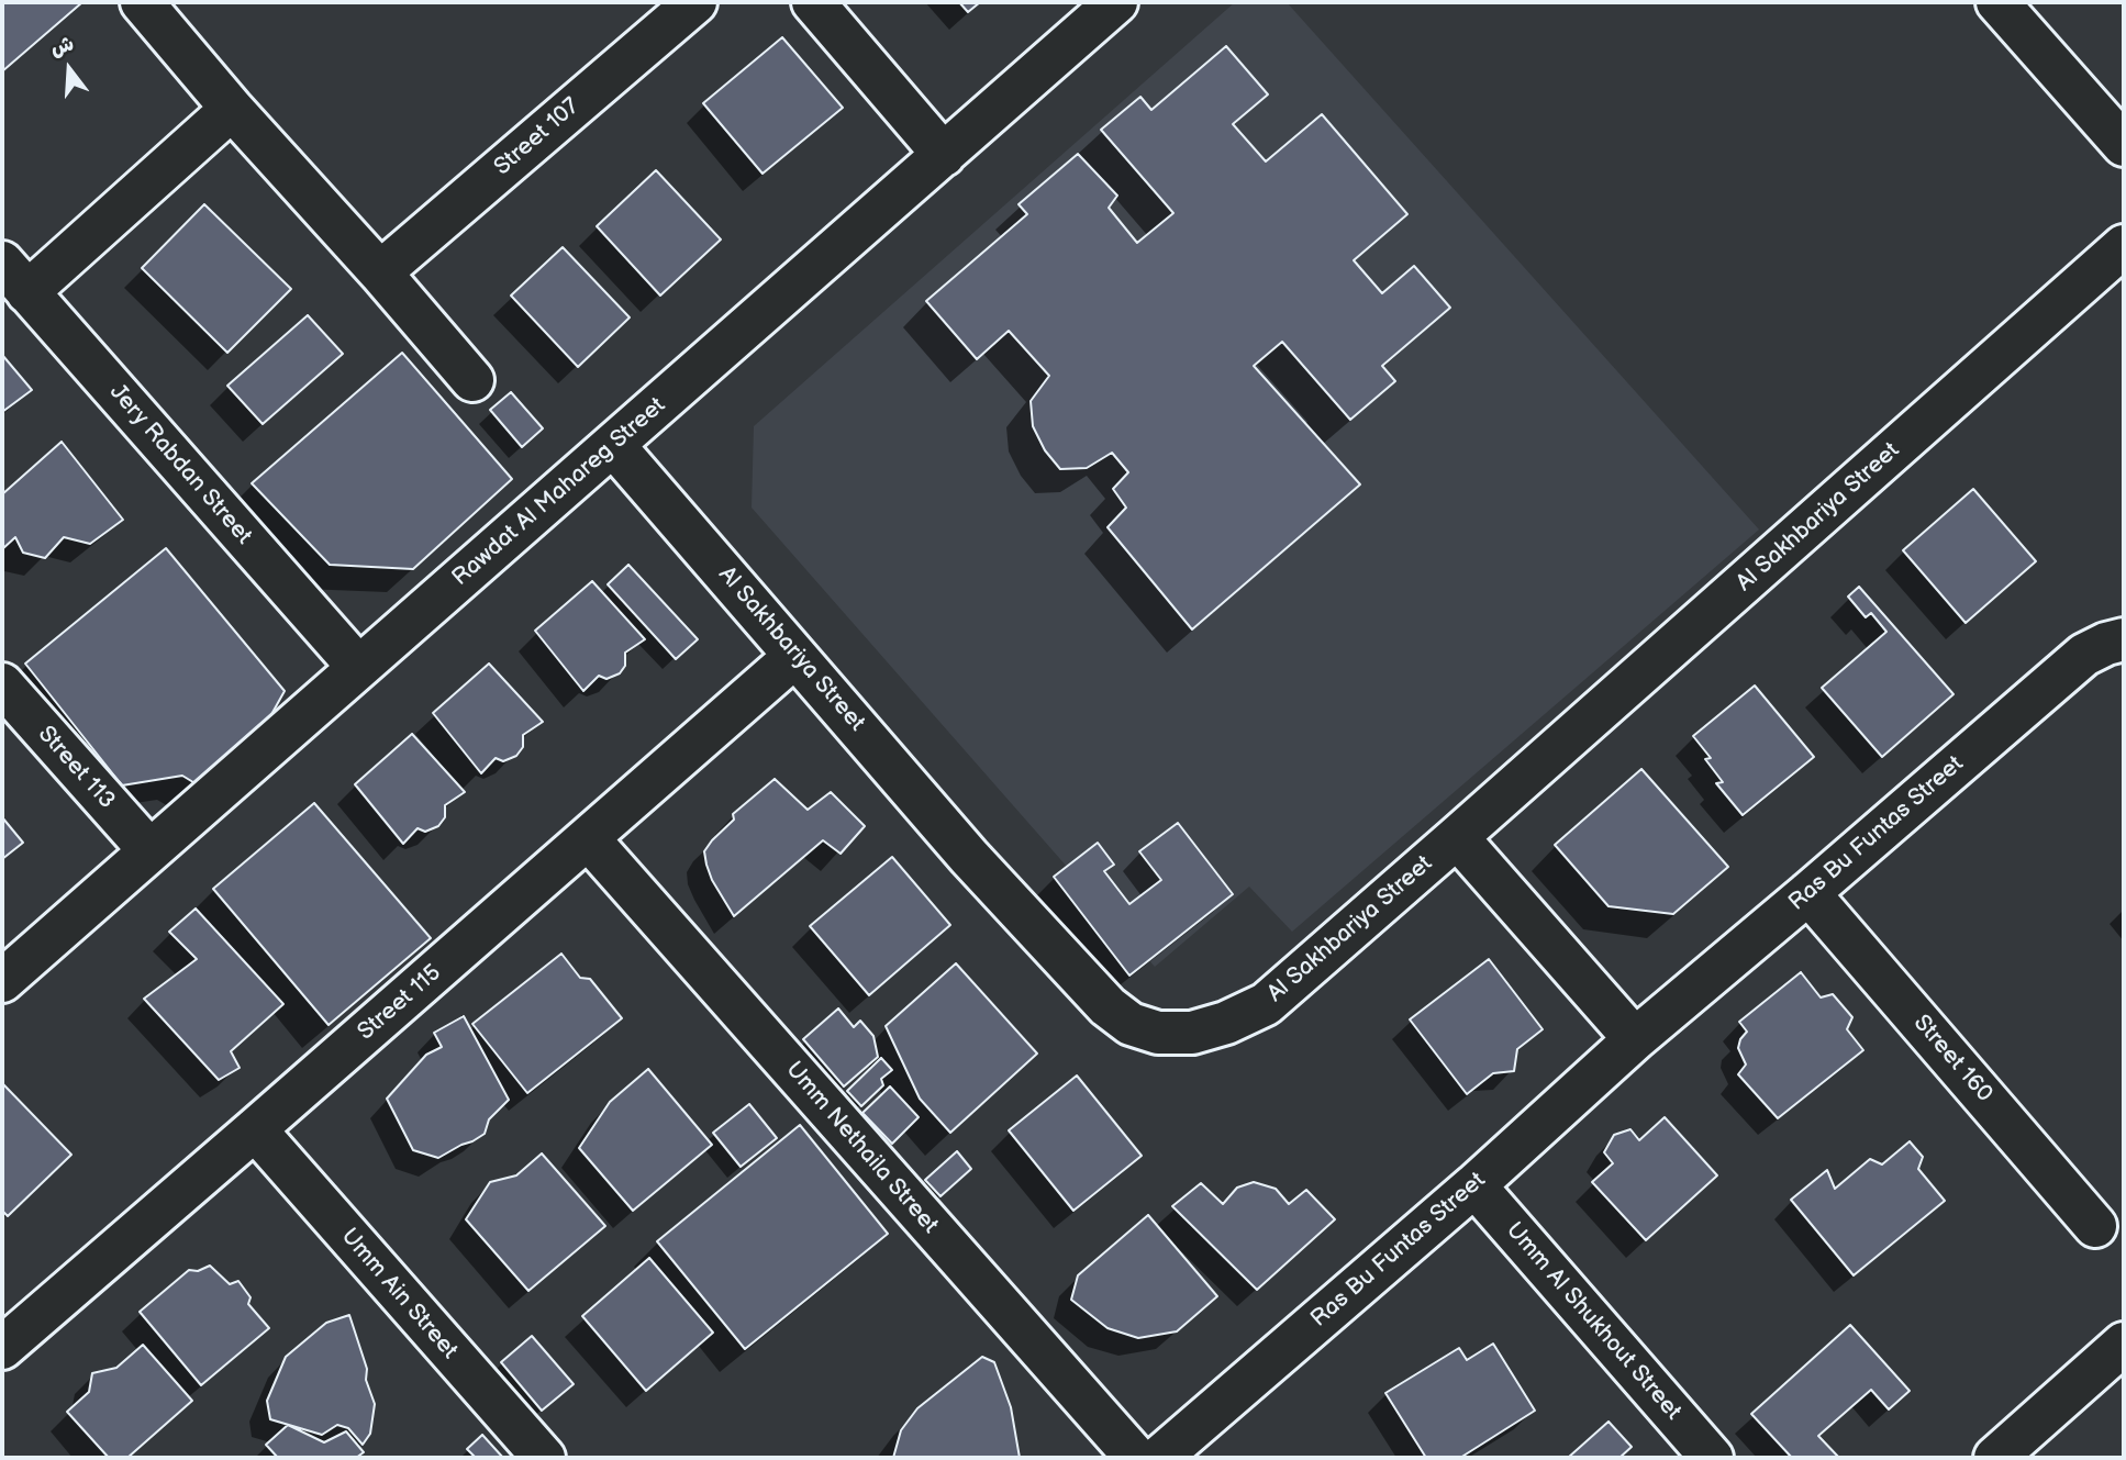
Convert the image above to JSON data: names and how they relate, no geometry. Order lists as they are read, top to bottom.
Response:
{
  "streets": {
    "street": [
      "Street 107",
      "Jery Rabdan Street",
      "Rawdat Al Mahareg Street",
      "Al Sakhbariya Street",
      "Street 113",
      "Ras Bu Funtas Street",
      "Street 115",
      "Street 160",
      "Umm Nethaila Street",
      "Umm Ain Street",
      "Umm Al Shukhout Street"
    ]
  },
  "crossings": [
    ["Jery Rabdan Street", "Rawdat Al Mahareg Street"],
    ["Rawdat Al Mahareg Street", "Al Sakhbariya Street"],
    ["Rawdat Al Mahareg Street", "Street 113"],
    ["Al Sakhbariya Street", "Street 115"],
    ["Ras Bu Funtas Street", "Street 160"],
    ["Ras Bu Funtas Street", "Umm Al Shukhout Street"],
    ["Street 115", "Umm Nethaila Street"],
    ["Street 115", "Umm Ain Street"]
  ],
  "north": "top"
}
